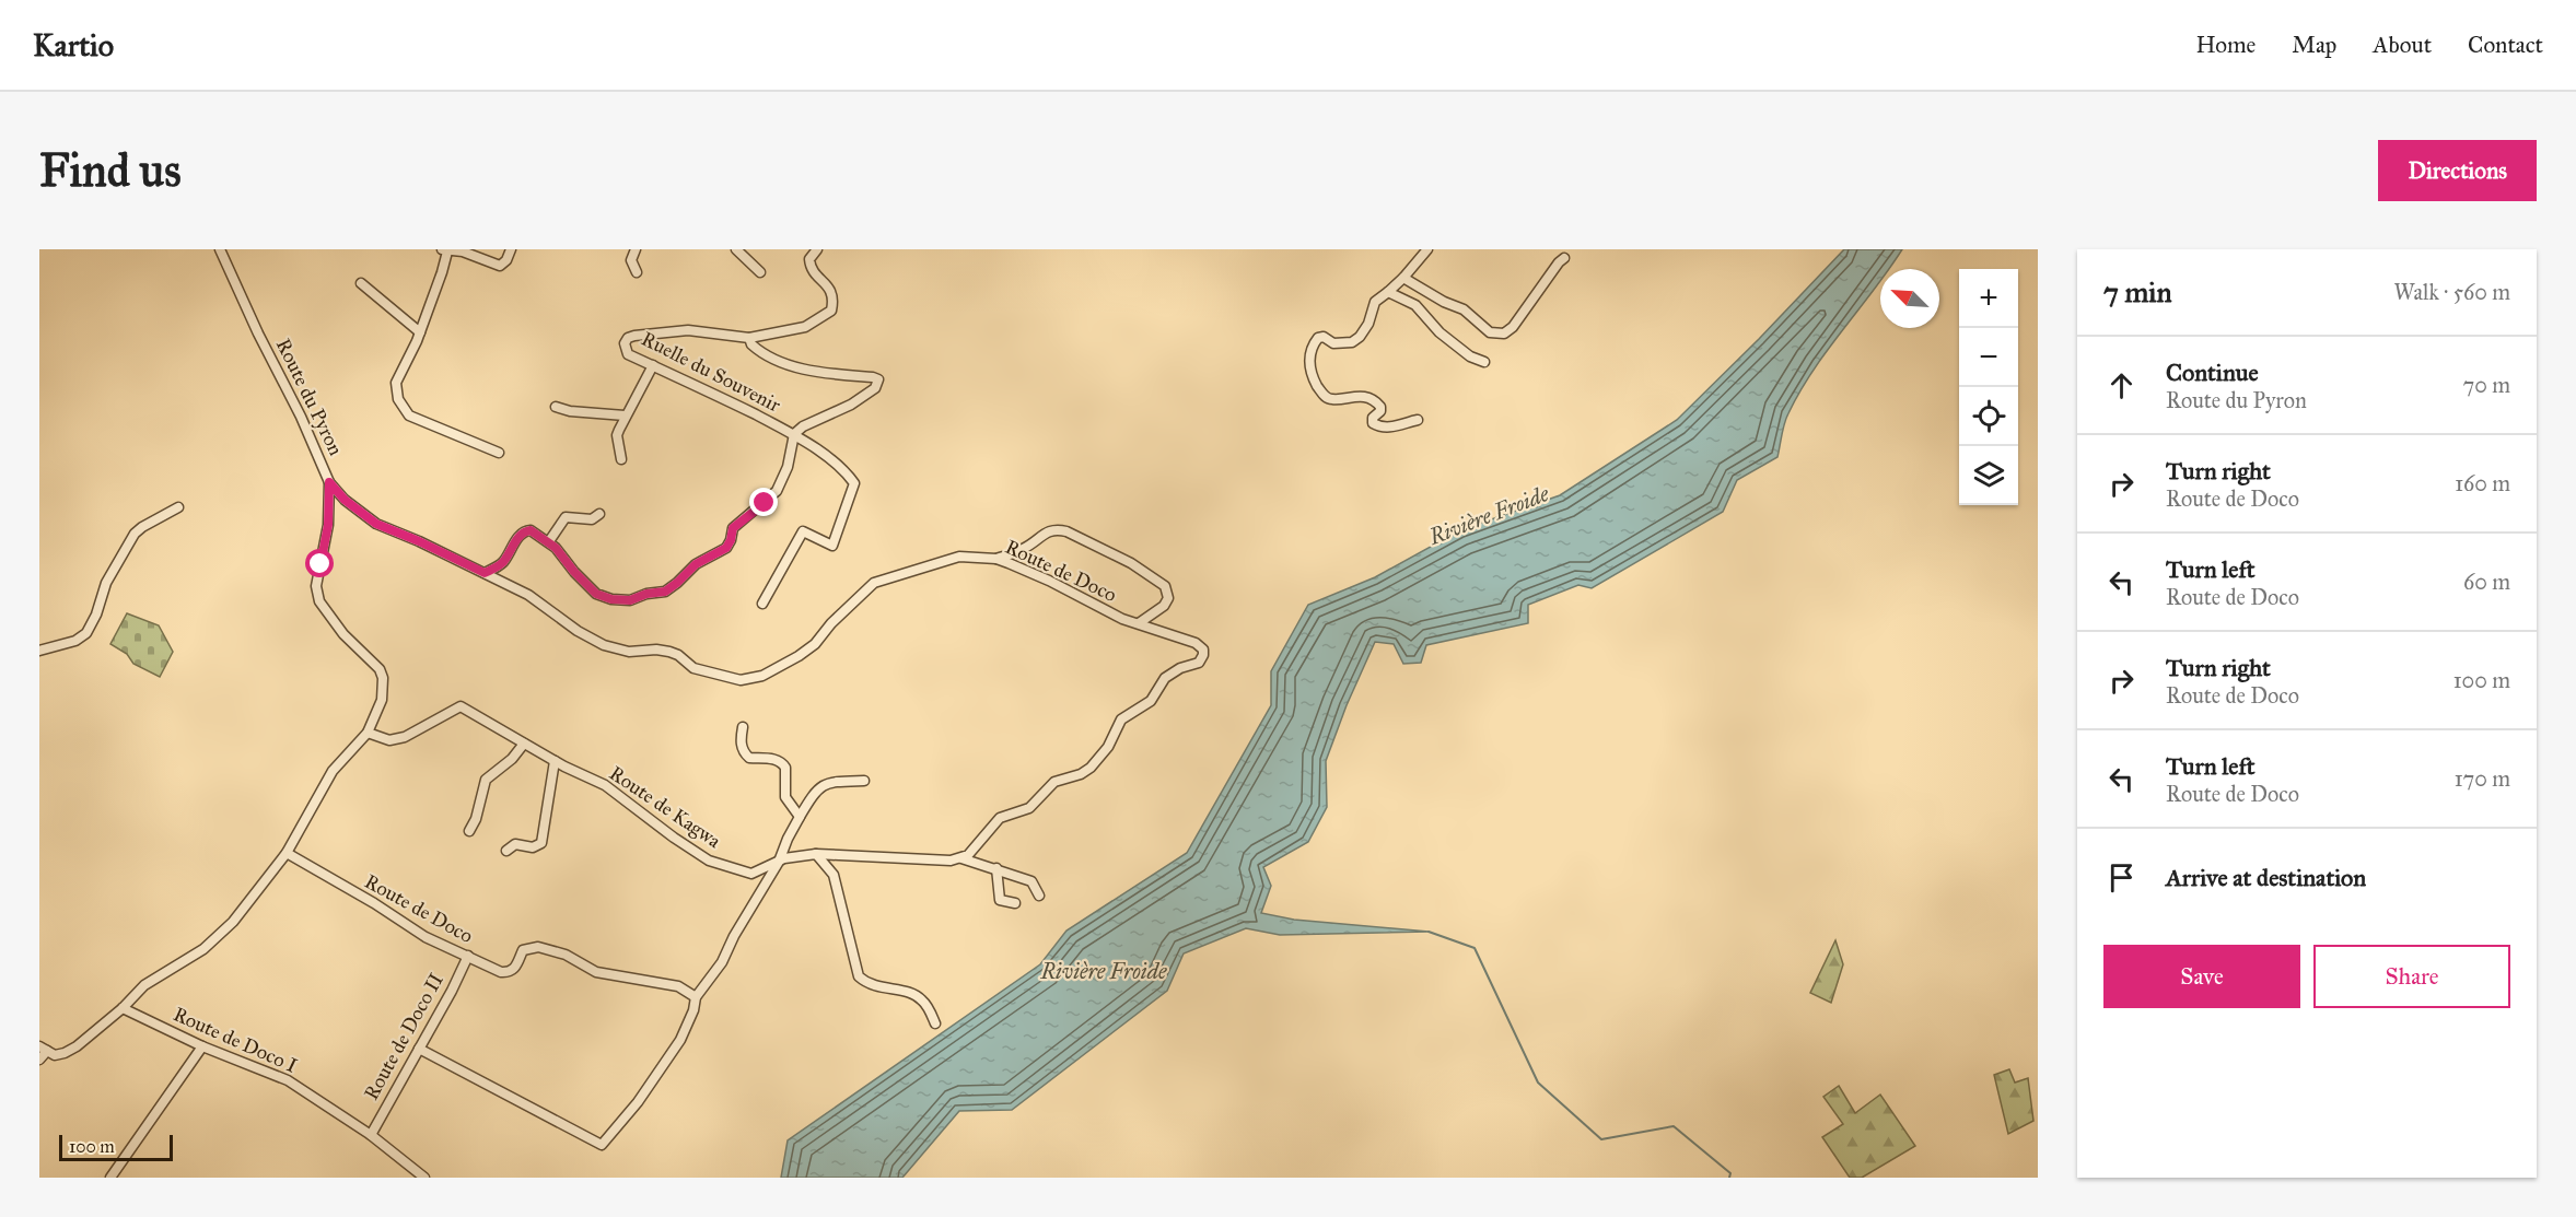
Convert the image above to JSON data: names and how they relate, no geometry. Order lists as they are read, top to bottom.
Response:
{
  "streets": {
    "street": [
      "Ruelle du Souvenir",
      "Route du Pyron",
      "Route de Doco",
      "Route de Kagwa",
      "Route de Doco II",
      "Route de Doco I"
    ]
  },
  "crossings": [
    ["Route du Pyron", "Route de Doco"],
    ["Route du Pyron", "Route de Kagwa"],
    ["Route du Pyron", "Route de Doco I"],
    ["Route de Doco", "Route de Doco II"],
    ["Route de Doco II", "Route de Doco I"]
  ],
  "water": ["Rivière Froide"],
  "scale_bar": "100 m",
  "north": "top left",
  "page": {
    "header": "Kartio",
    "nav": [
      "Home",
      "Map",
      "About",
      "Contact"
    ],
    "buttons": [
      "Directions",
      ["Save", "Share"]
    ],
    "title": "Find us",
    "heading": ["7 min", "Walk · 560 m"],
    "map_buttons": ["+", "−"],
    "list": [
      ["Continue", "Route du Pyron", "70 m"],
      ["Turn right", "Route de Doco", "160 m"],
      ["Turn left", "Route de Doco", "60 m"],
      ["Turn right", "Route de Doco", "100 m"],
      ["Turn left", "Route de Doco", "170 m"],
      "Arrive at destination"
    ],
    "scale": "100 m"
  }
}
